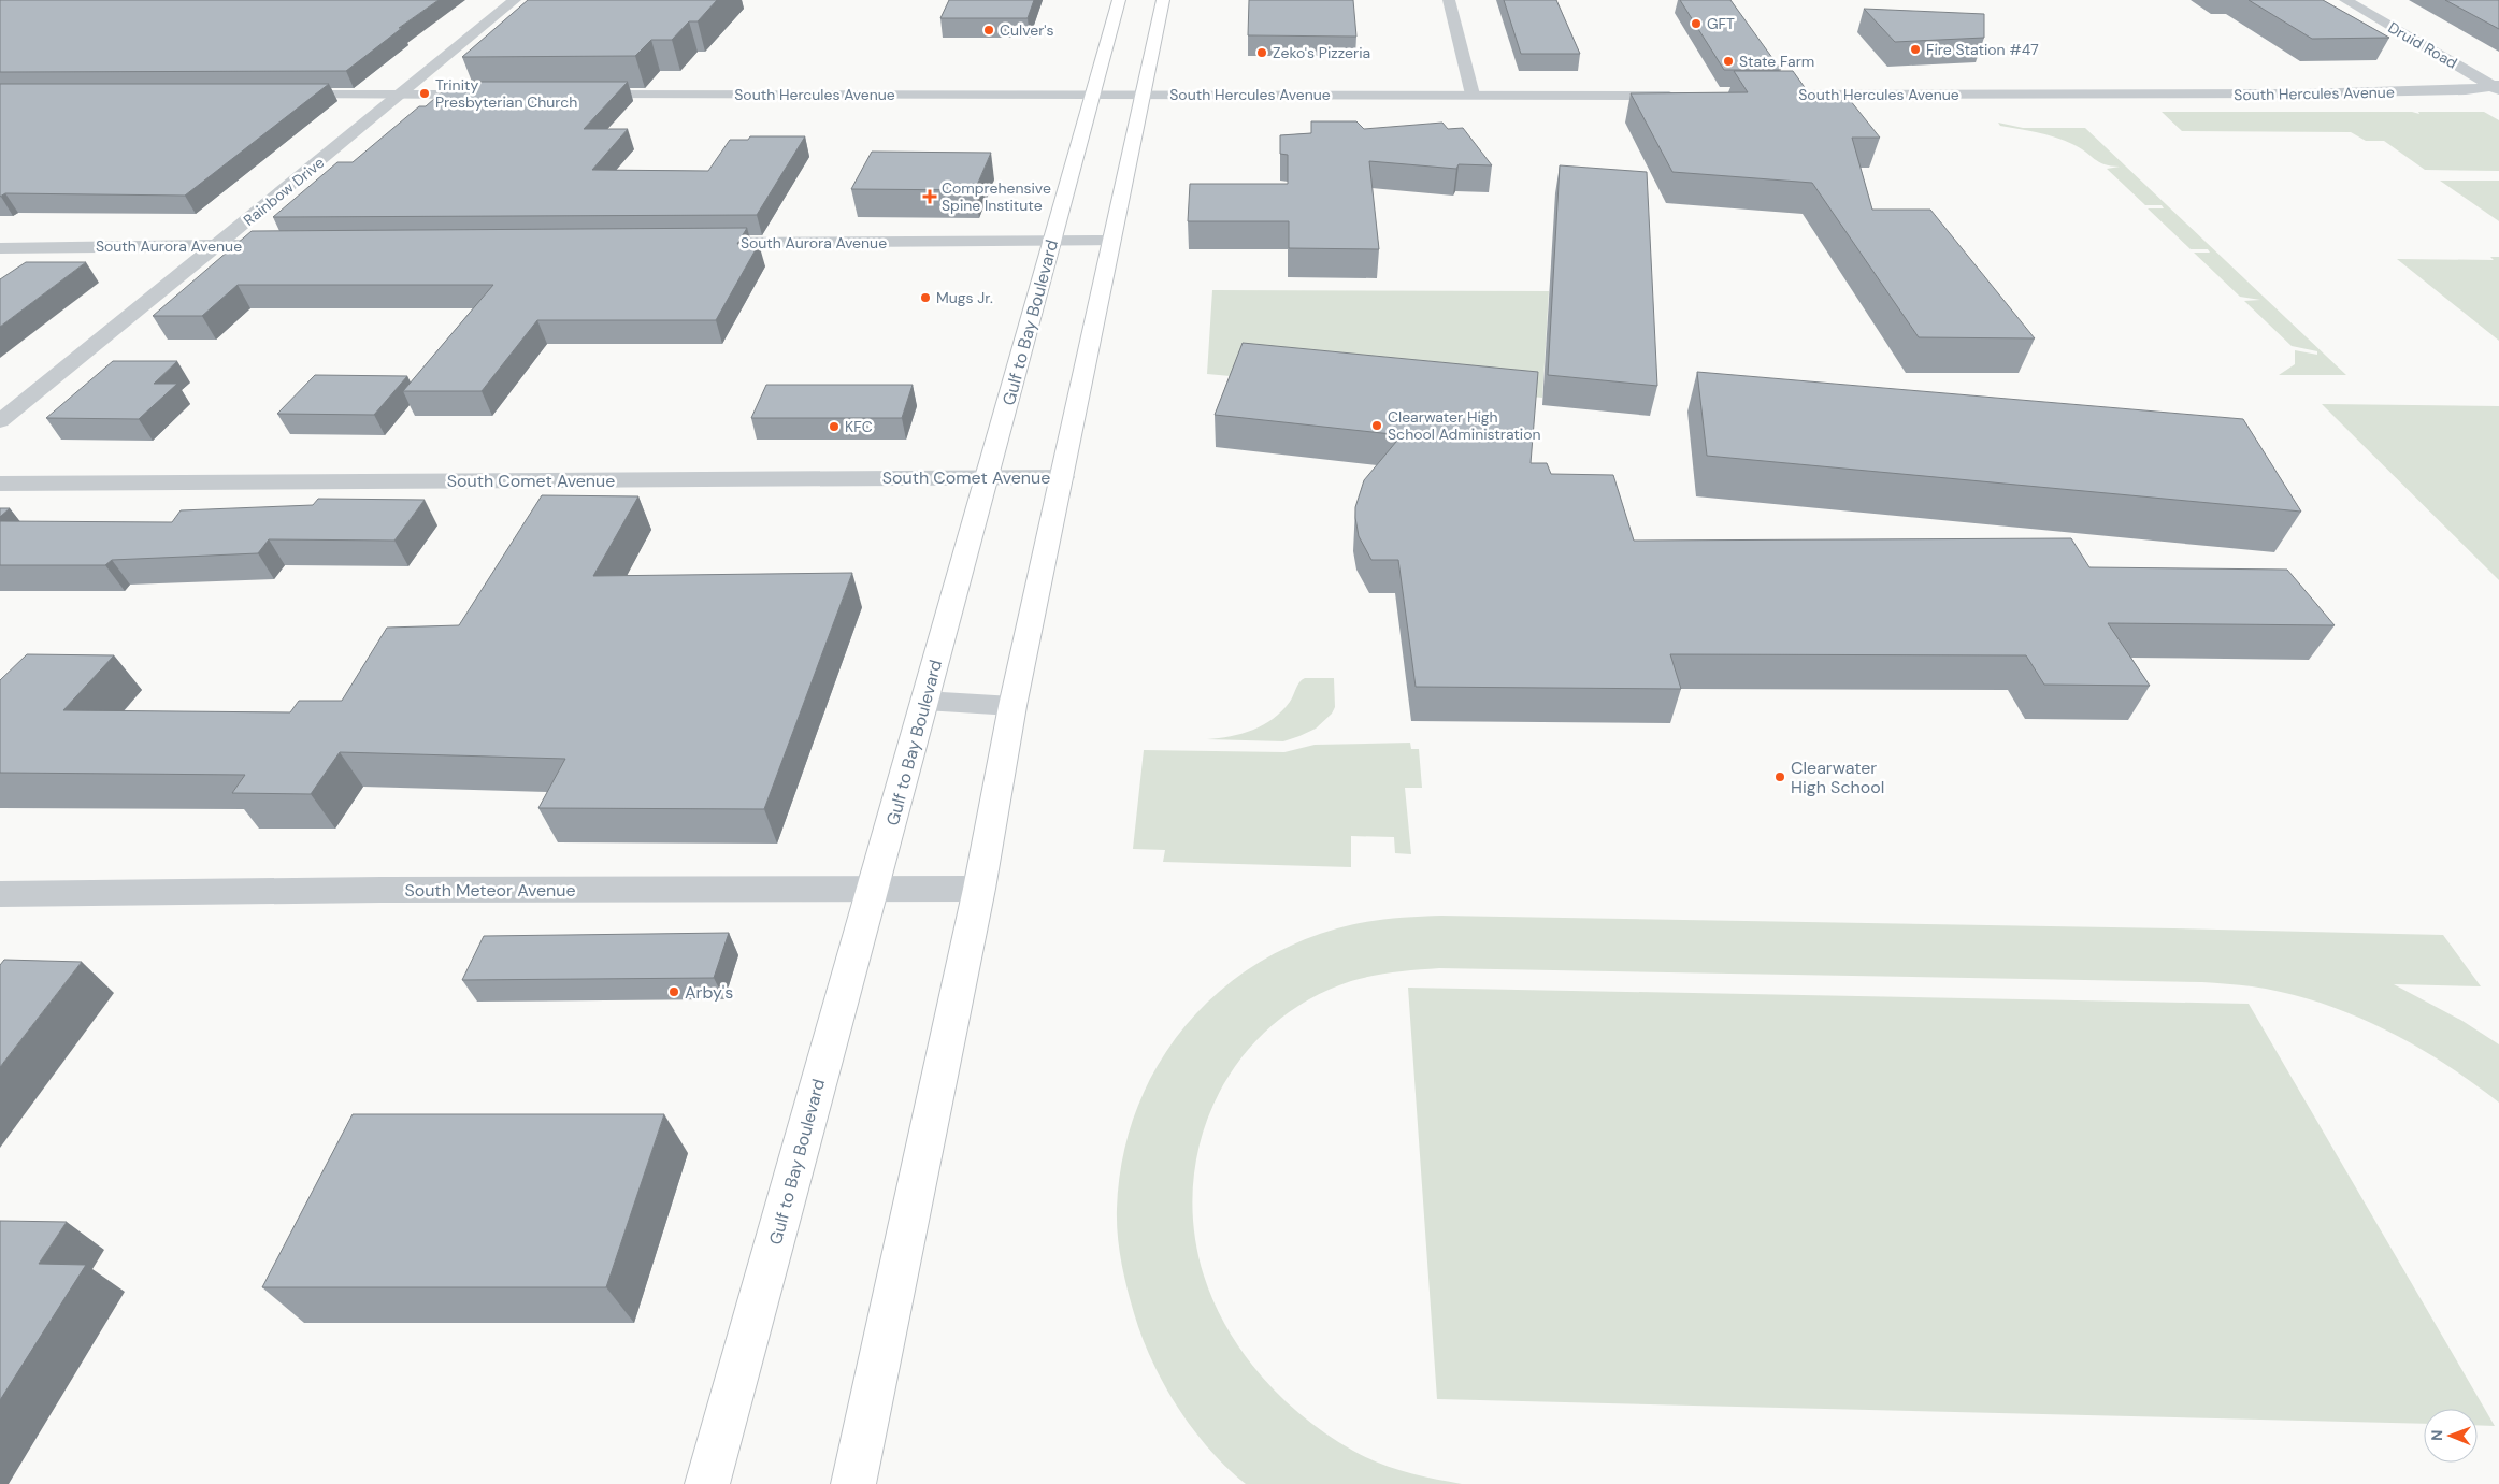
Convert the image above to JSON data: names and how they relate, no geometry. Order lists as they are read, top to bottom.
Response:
{
  "streets": {
    "main road": ["Gulf to Bay Boulevard"],
    "street": [
      "Druid Road",
      "South Hercules Avenue",
      "Rainbow Drive",
      "South Aurora Avenue",
      "South Comet Avenue",
      "South Meteor Avenue"
    ]
  },
  "crossings": [
    ["Druid Road", "South Hercules Avenue"],
    ["South Hercules Avenue", "Gulf to Bay Boulevard"],
    ["Rainbow Drive", "South Aurora Avenue"],
    ["South Aurora Avenue", "Gulf to Bay Boulevard"],
    ["Gulf to Bay Boulevard", "South Comet Avenue"],
    ["Gulf to Bay Boulevard", "South Meteor Avenue"]
  ],
  "places": {
    "other": [
      "GFT",
      "Culver's",
      "Fire Station #47",
      "Zeko's Pizzeria",
      "State Farm",
      "Trinity Presbyterian Church",
      "Mugs Jr.",
      "Clearwater High School Administration",
      "KFC",
      "Clearwater High School",
      "Arby's"
    ],
    "health": ["Comprehensive Spine Institute"]
  },
  "north": "left"
}
